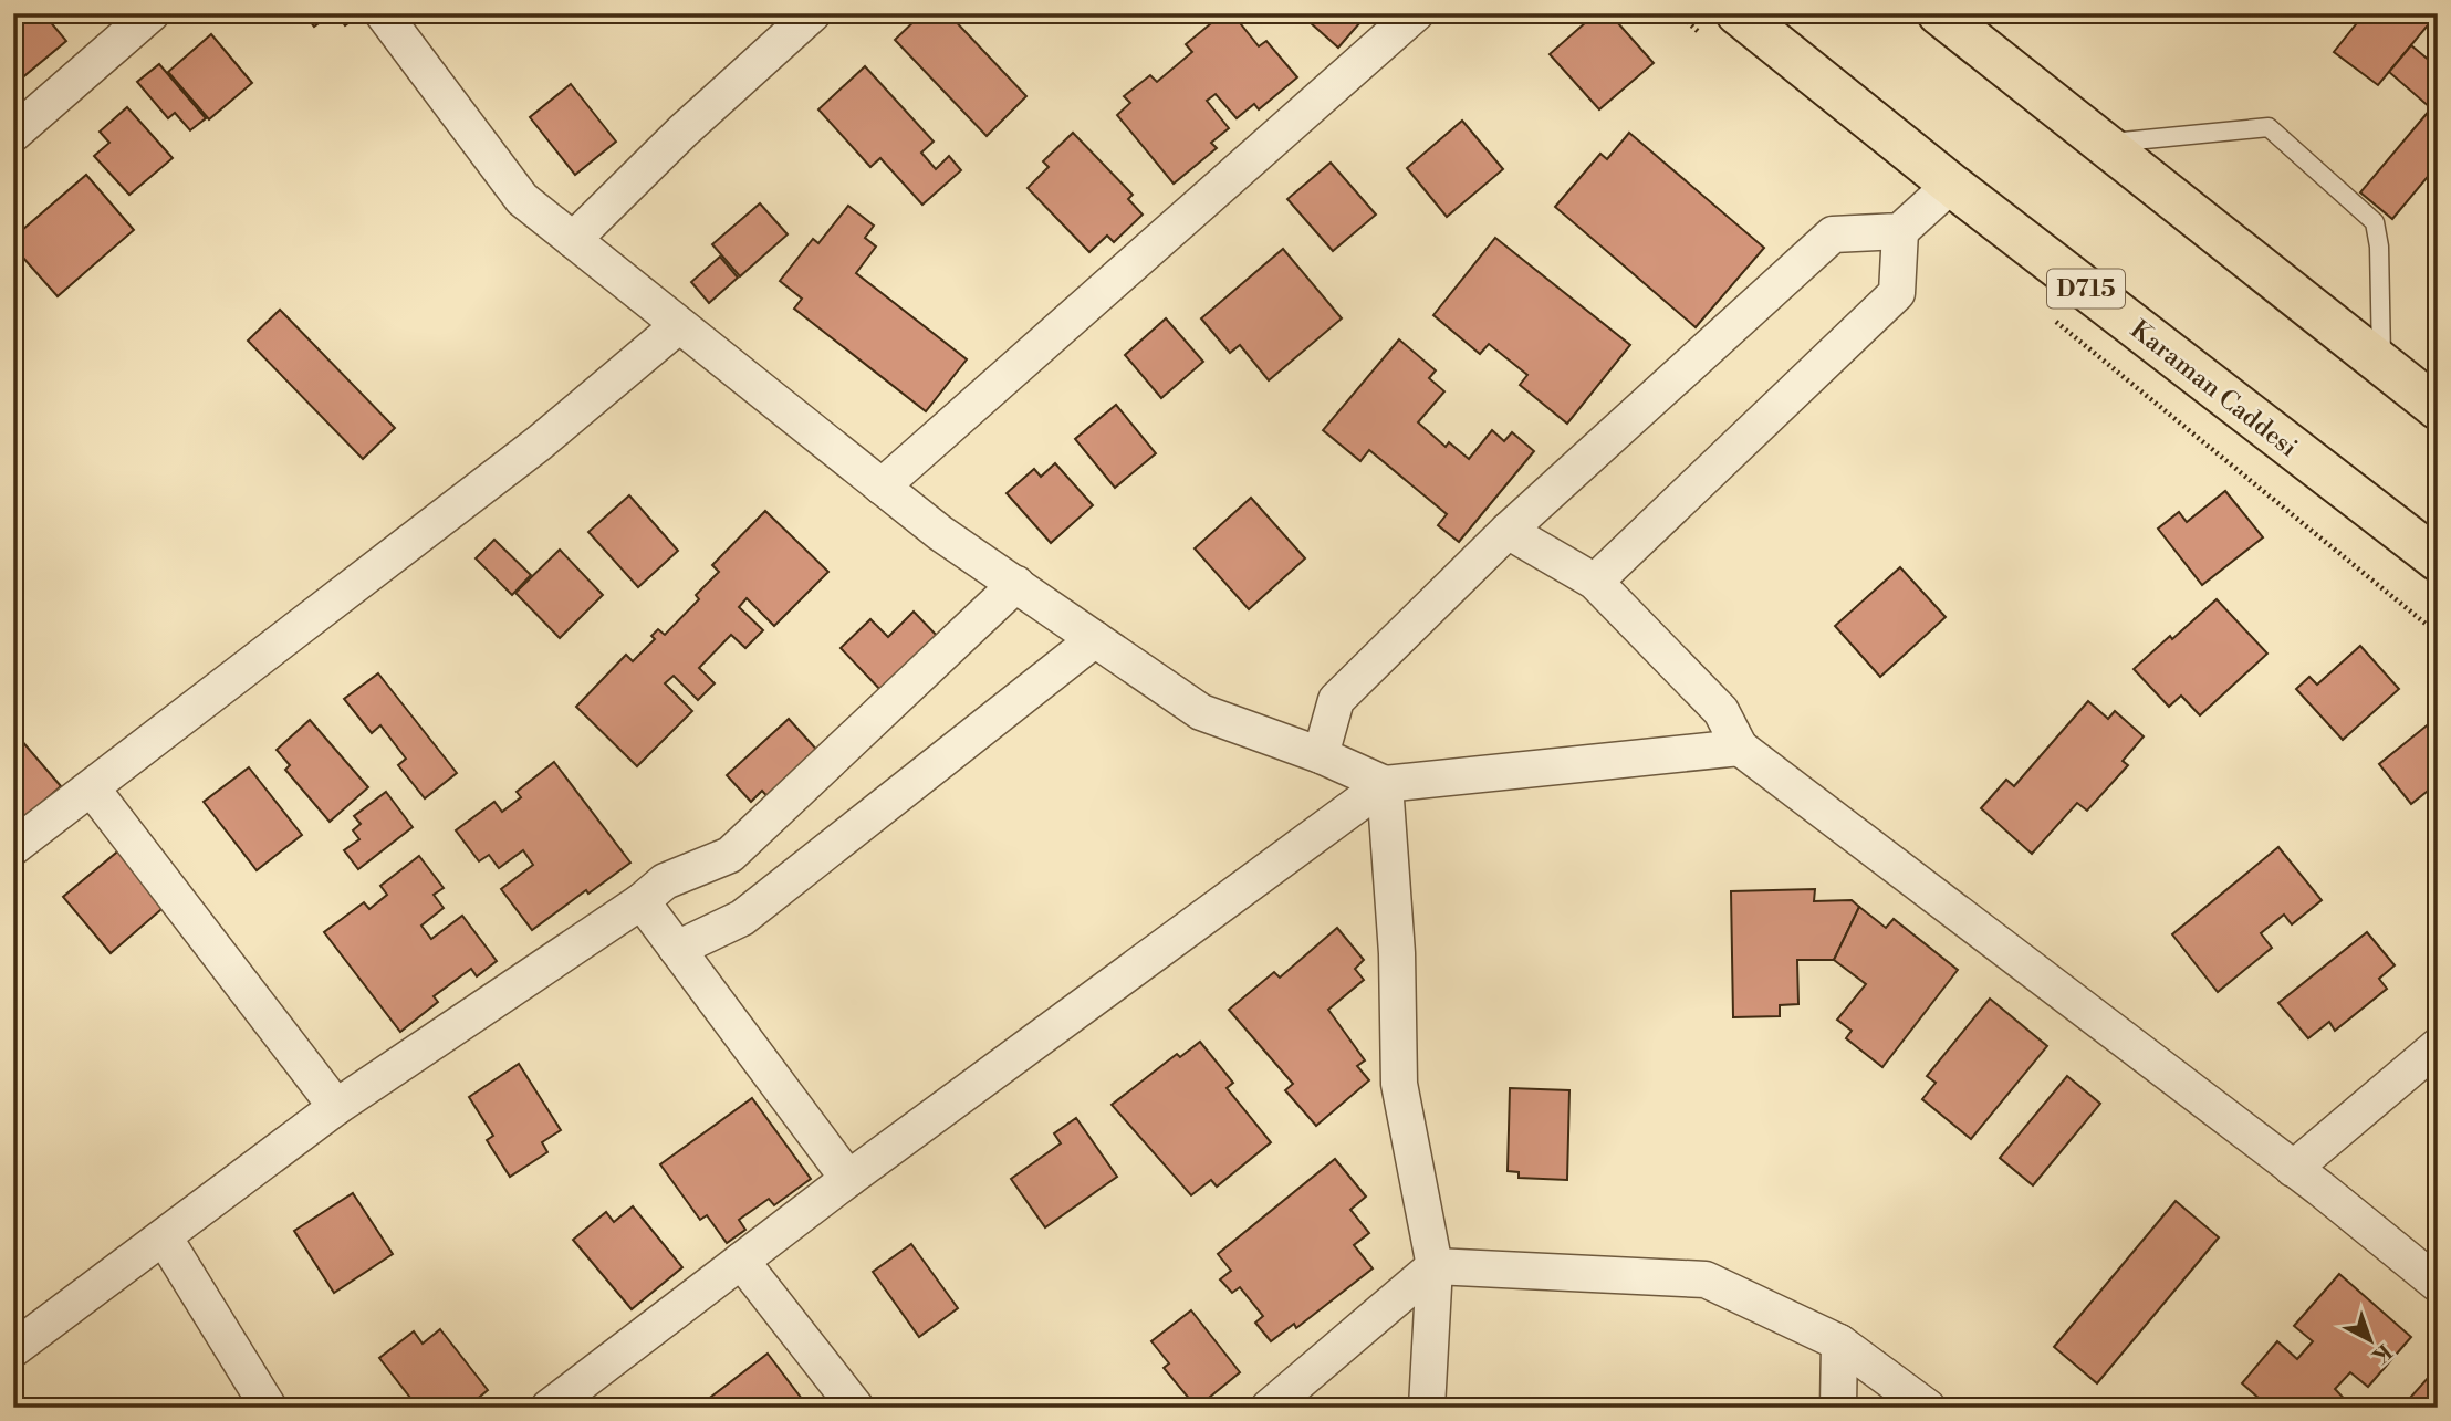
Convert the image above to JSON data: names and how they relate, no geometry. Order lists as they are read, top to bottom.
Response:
{
  "streets": {
    "highway": ["D715", "Karaman Caddesi"]
  },
  "north": "bottom right"
}
